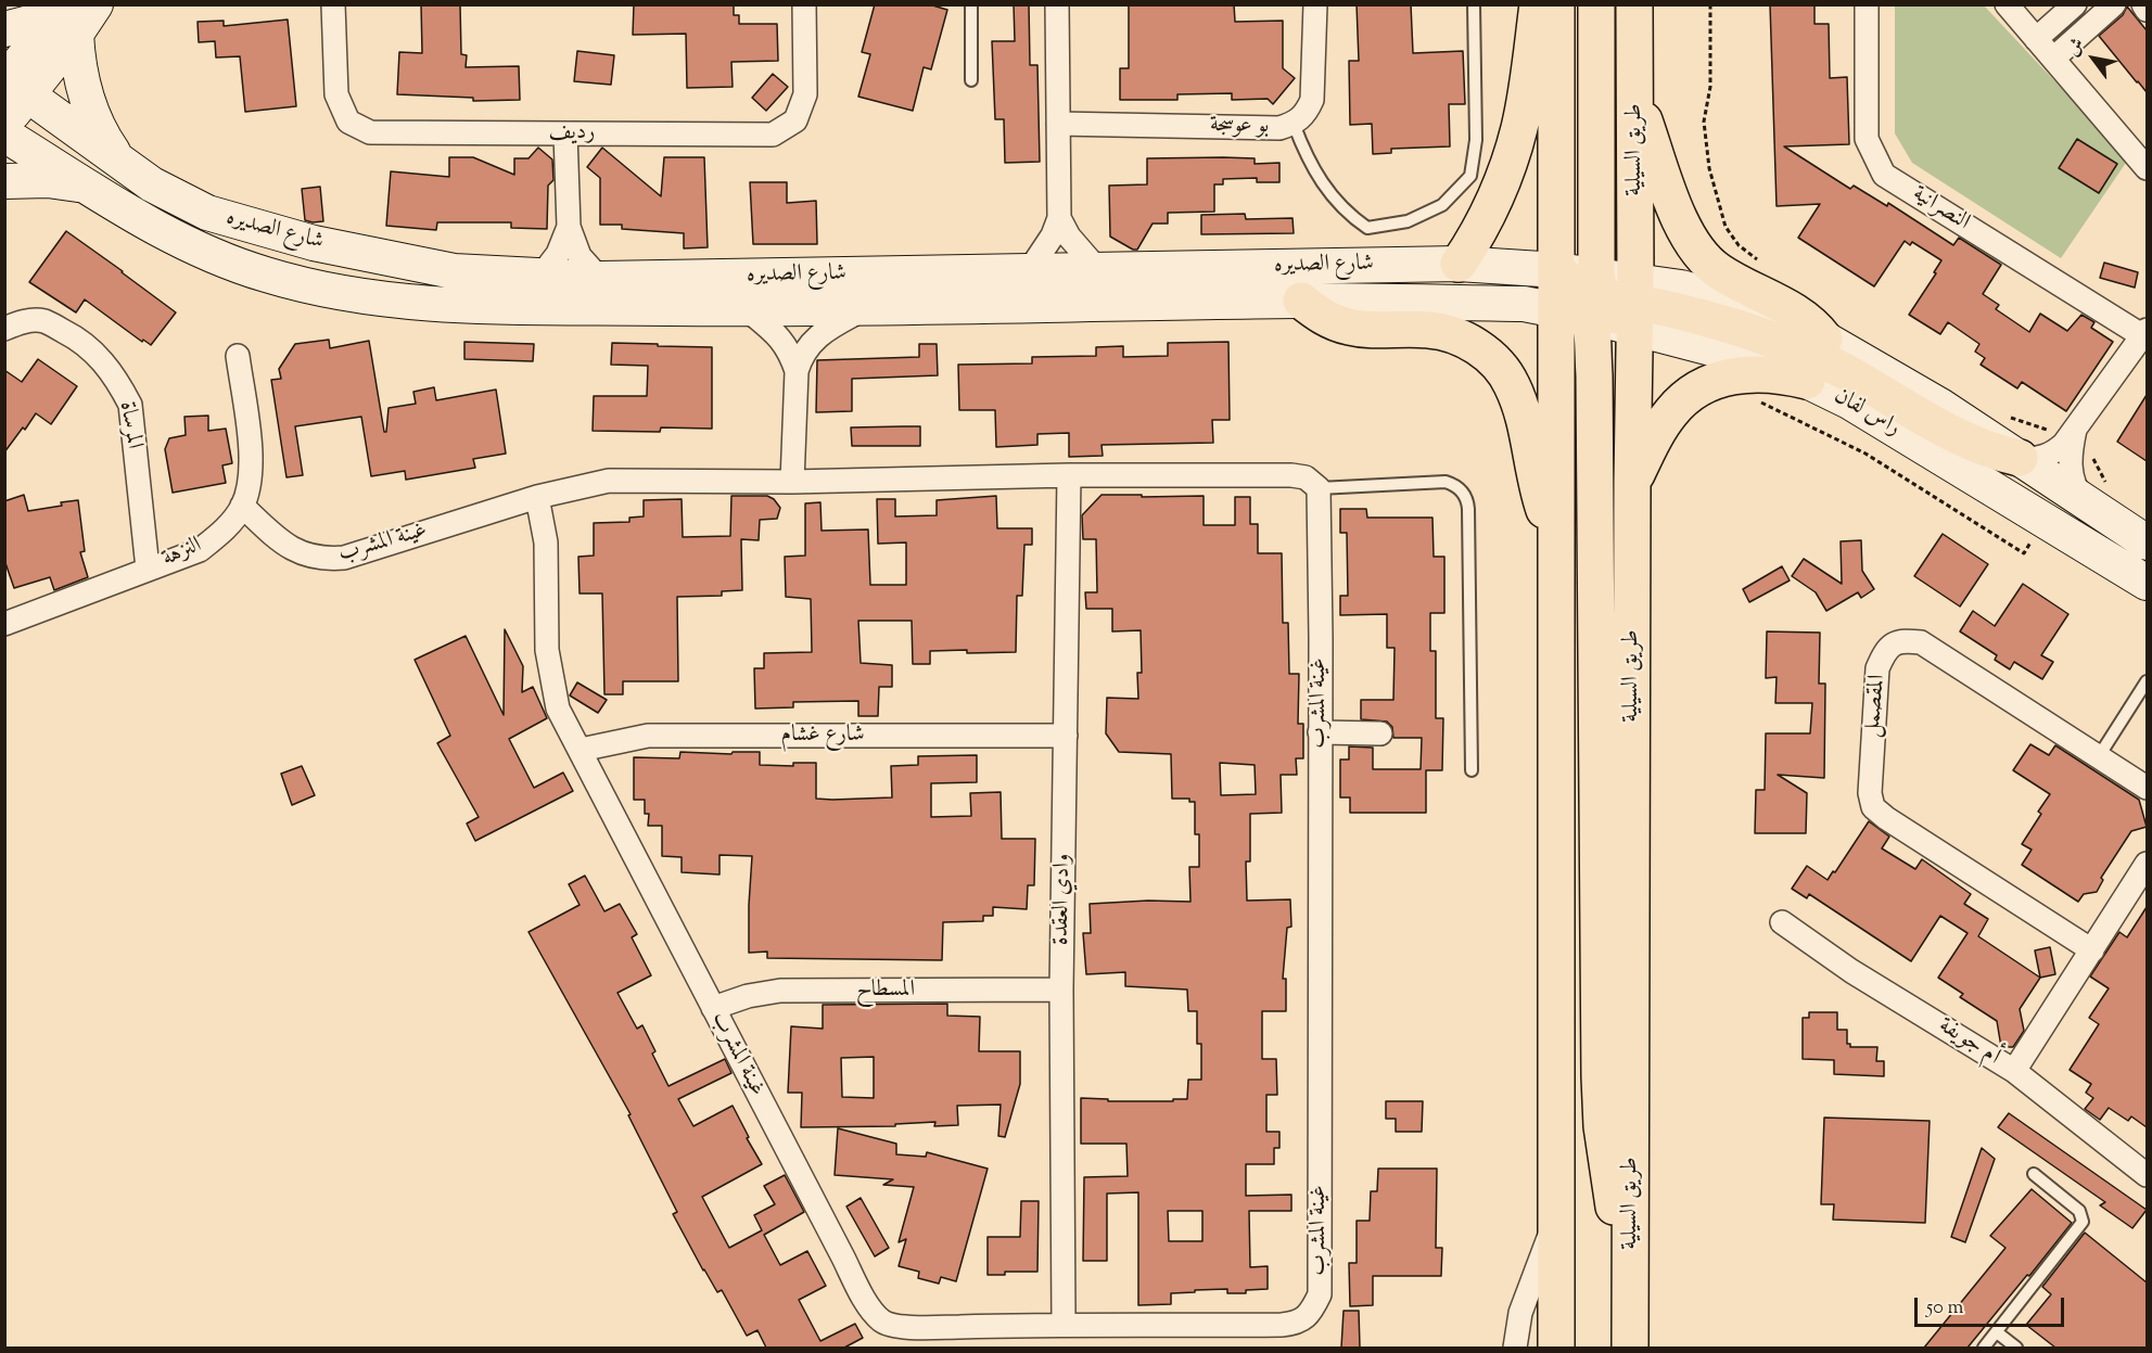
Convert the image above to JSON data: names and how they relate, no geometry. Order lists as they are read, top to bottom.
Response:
{
  "streets": {
    "main road": ["طريق السيلية", "شارع الصديره", "راس لفان"],
    "street": [
      "بو عوسجة",
      "رديف",
      "النصرانية",
      "المرساة",
      "غينة المشرب",
      "النزهة",
      "المقصمل",
      "شارع غشام",
      "وادي العقدة",
      "المسطاح",
      "أم جويفة"
    ]
  },
  "crossings": [
    ["طريق السيلية", "راس لفان"],
    ["المرساة", "النزهة"],
    ["غينة المشرب", "النزهة"],
    ["غينة المشرب", "شارع غشام"],
    ["غينة المشرب", "وادي العقدة"],
    ["غينة المشرب", "المسطاح"],
    ["شارع غشام", "وادي العقدة"],
    ["وادي العقدة", "المسطاح"]
  ],
  "scale_bar": "50 m",
  "north": "top left"
}
